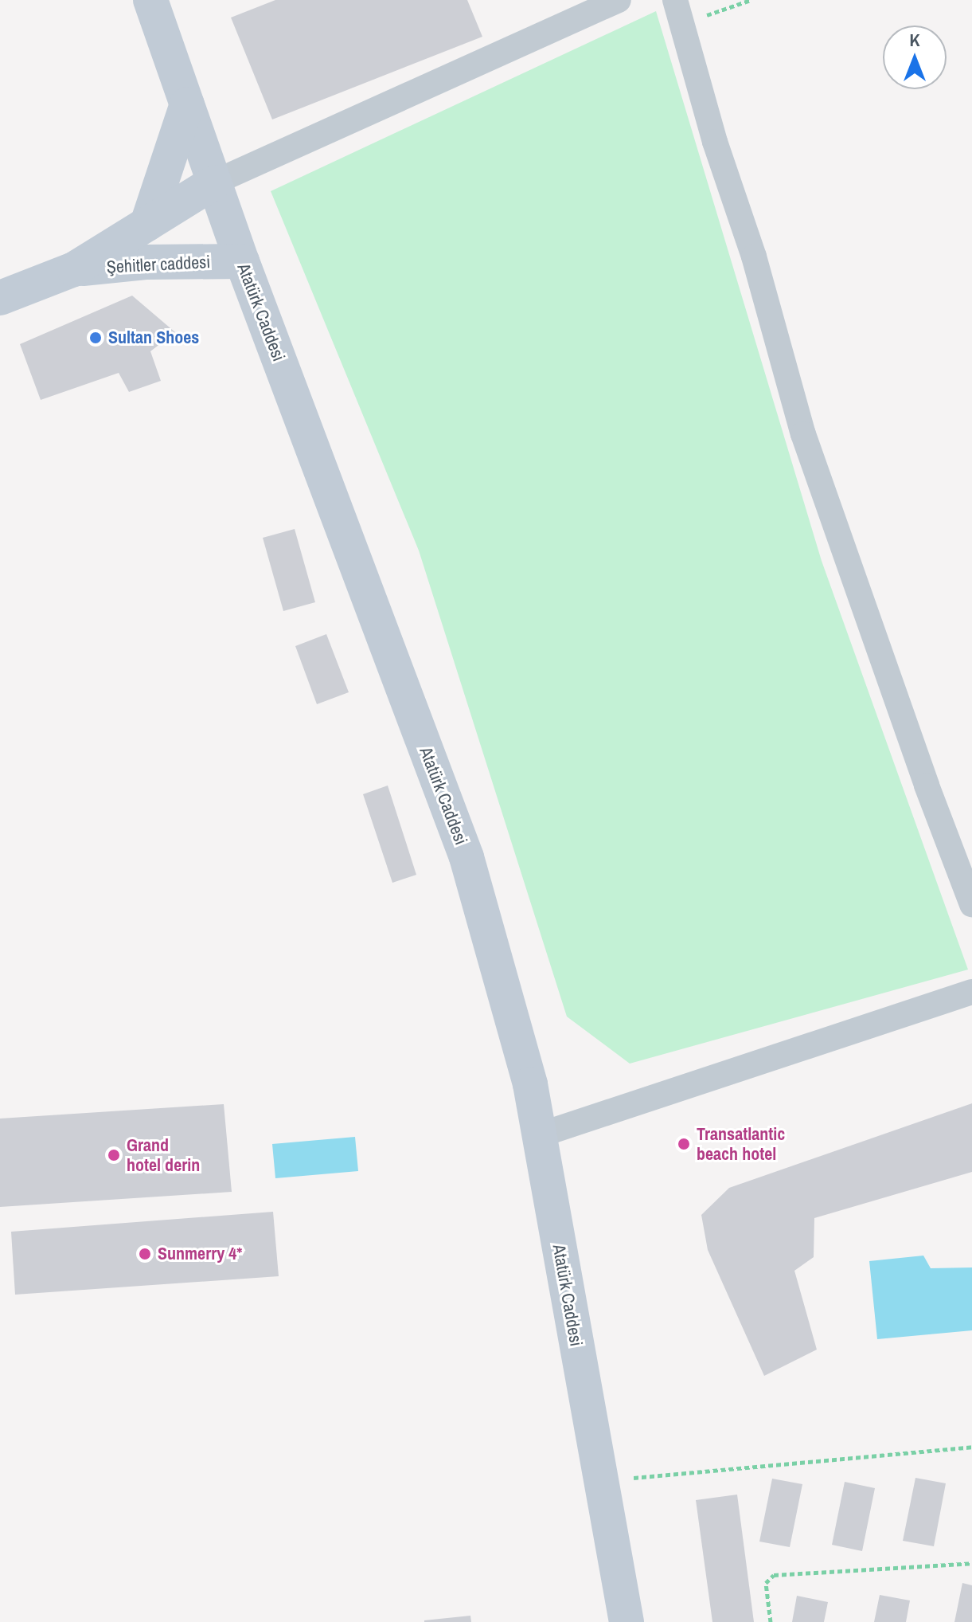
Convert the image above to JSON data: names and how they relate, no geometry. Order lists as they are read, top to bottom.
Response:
{
  "streets": {
    "street": ["Şehitler caddesi", "Atatürk Caddesi"]
  },
  "crossings": [
    ["Şehitler caddesi", "Atatürk Caddesi"]
  ],
  "places": [
    "Sultan Shoes",
    "Transatlantic beach hotel",
    "Grand hotel derin",
    "Sunmerry 4*"
  ],
  "north": "top"
}
